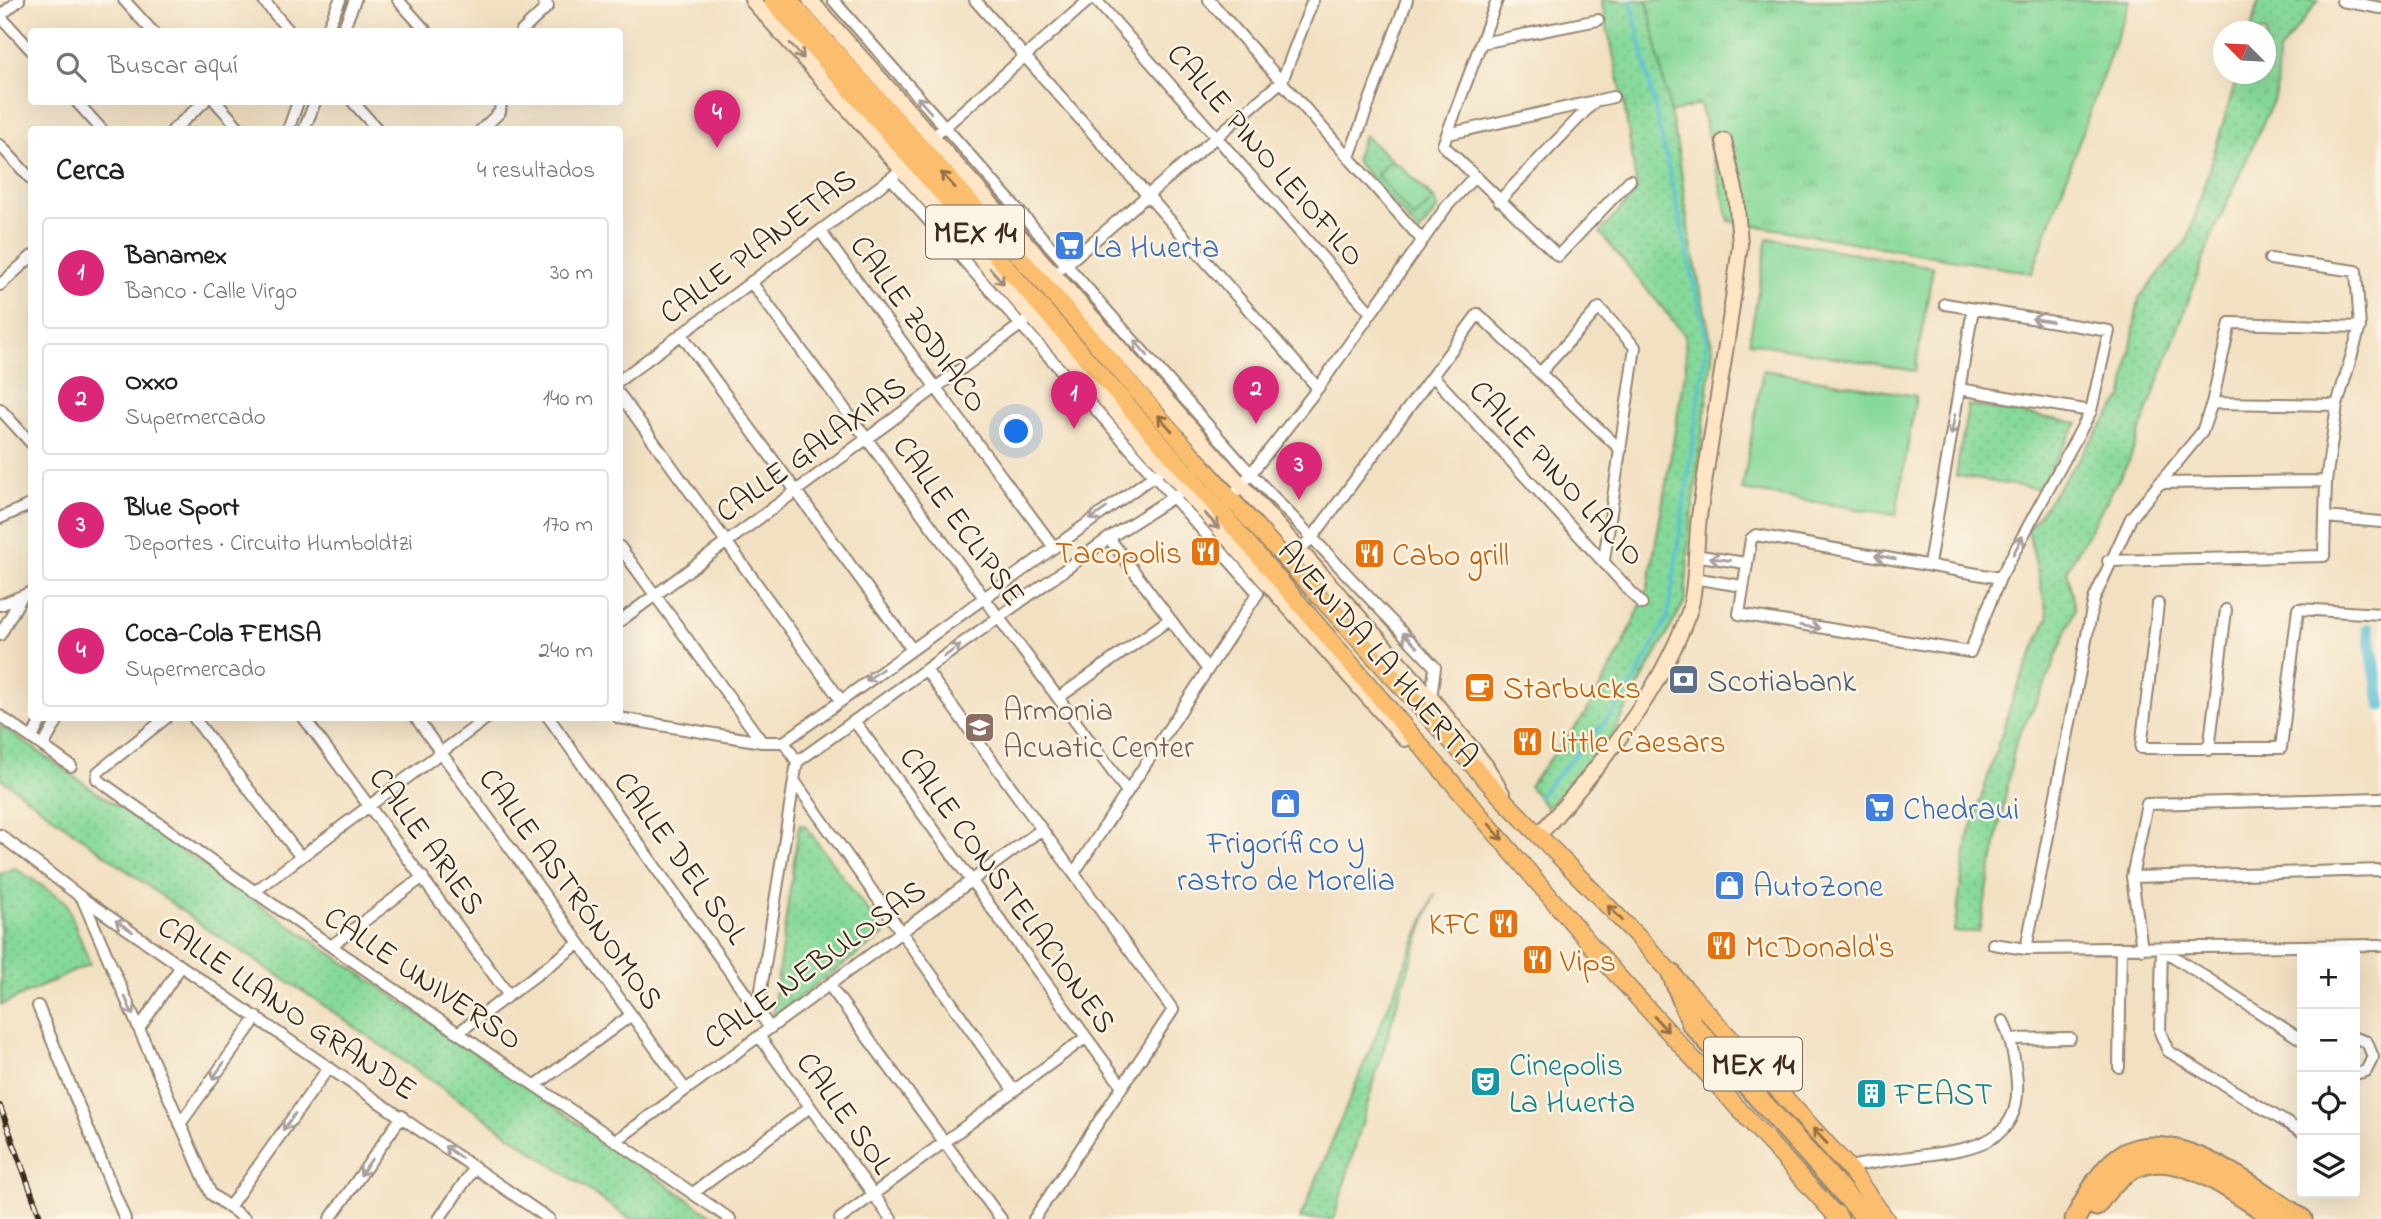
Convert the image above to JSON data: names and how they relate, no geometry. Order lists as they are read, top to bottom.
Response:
{
  "streets": {
    "main road": ["MEX 14", "AVENIDA LA HUERTA"],
    "street": [
      "CALLE PINO LEIOFILO",
      "CALLE PLANETAS",
      "CALLE ZODIACO",
      "CALLE GALAXIAS",
      "CALLE PINO LACIO",
      "CALLE ECLIPSE",
      "CALLE ARIES",
      "CALLE DEL SOL",
      "CALLE ASTRÓNOMOS",
      "CALLE CONSTELACIONES",
      "CALLE NEBULOSAS",
      "CALLE UNIVERSO",
      "CALLE LLANO GRANDE",
      "CALLE SOL"
    ]
  },
  "crossings": [
    ["CALLE PLANETAS", "CALLE ZODIACO"],
    ["CALLE PLANETAS", "CALLE ECLIPSE"],
    ["CALLE PLANETAS", "AVENIDA LA HUERTA"],
    ["CALLE ZODIACO", "CALLE GALAXIAS"],
    ["CALLE GALAXIAS", "CALLE ECLIPSE"],
    ["CALLE GALAXIAS", "AVENIDA LA HUERTA"],
    ["CALLE DEL SOL", "CALLE NEBULOSAS"],
    ["CALLE ASTRÓNOMOS", "CALLE NEBULOSAS"],
    ["CALLE CONSTELACIONES", "CALLE NEBULOSAS"],
    ["CALLE NEBULOSAS", "CALLE UNIVERSO"],
    ["CALLE NEBULOSAS", "CALLE SOL"]
  ],
  "places": {
    "supermarket": ["La Huerta", "Chedraui"],
    "restaurant": [
      "Tacopolis",
      "Cabo grill",
      "Little Caesars",
      "KFC",
      "McDonald's",
      "Vips"
    ],
    "bank": ["Scotiabank"],
    "cafe": ["Starbucks"],
    "school or university": ["Armonia Acuatic Center"],
    "shop": ["Frigorífico y rastro de Morelia", "AutoZone"],
    "theatre": ["Cinepolis La Huerta"],
    "building": ["FEAST"]
  },
  "north": "top left",
  "page": {
    "search": "Buscar aquí",
    "pins": [
      "4",
      "2",
      "1",
      "3"
    ],
    "heading": ["Cerca", "4 resultados"],
    "list": [
      {
        "mark": "1",
        "name": "Banamex",
        "note": "Banco · Calle Virgo",
        "value": "30 m"
      },
      {
        "mark": "2",
        "name": "Oxxo",
        "note": "Supermercado",
        "value": "140 m"
      },
      {
        "mark": "3",
        "name": "Blue Sport",
        "note": "Deportes · Circuito Humboldtzi",
        "value": "170 m"
      },
      {
        "mark": "4",
        "name": "Coca-Cola FEMSA",
        "note": "Supermercado",
        "value": "240 m"
      }
    ],
    "map_buttons": ["+", "−"]
  }
}
